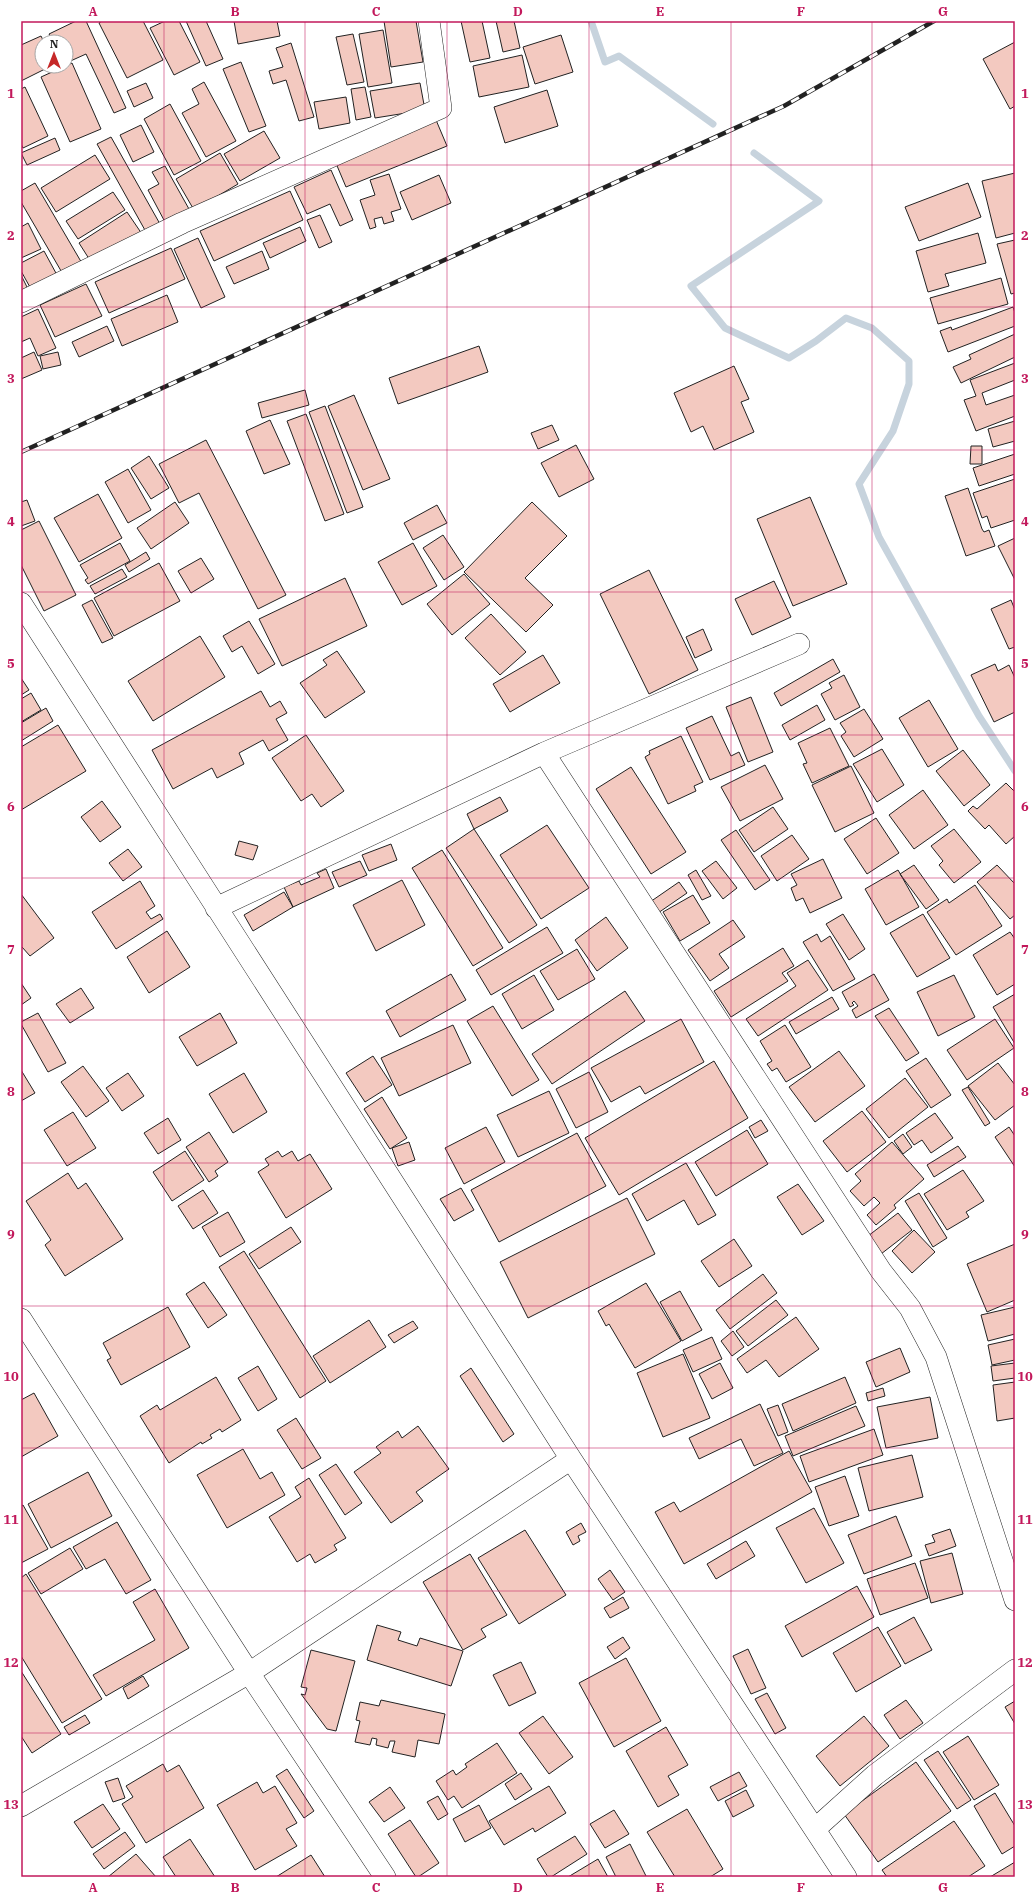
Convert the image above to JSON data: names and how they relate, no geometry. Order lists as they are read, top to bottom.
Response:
{
  "north": "top",
  "grid": {
    "columns": [
      "A",
      "B",
      "C",
      "D",
      "E",
      "F",
      "G"
    ],
    "rows": [
      "1",
      "2",
      "3",
      "4",
      "5",
      "6",
      "7",
      "8",
      "9",
      "10",
      "11",
      "12",
      "13"
    ]
  }
}
